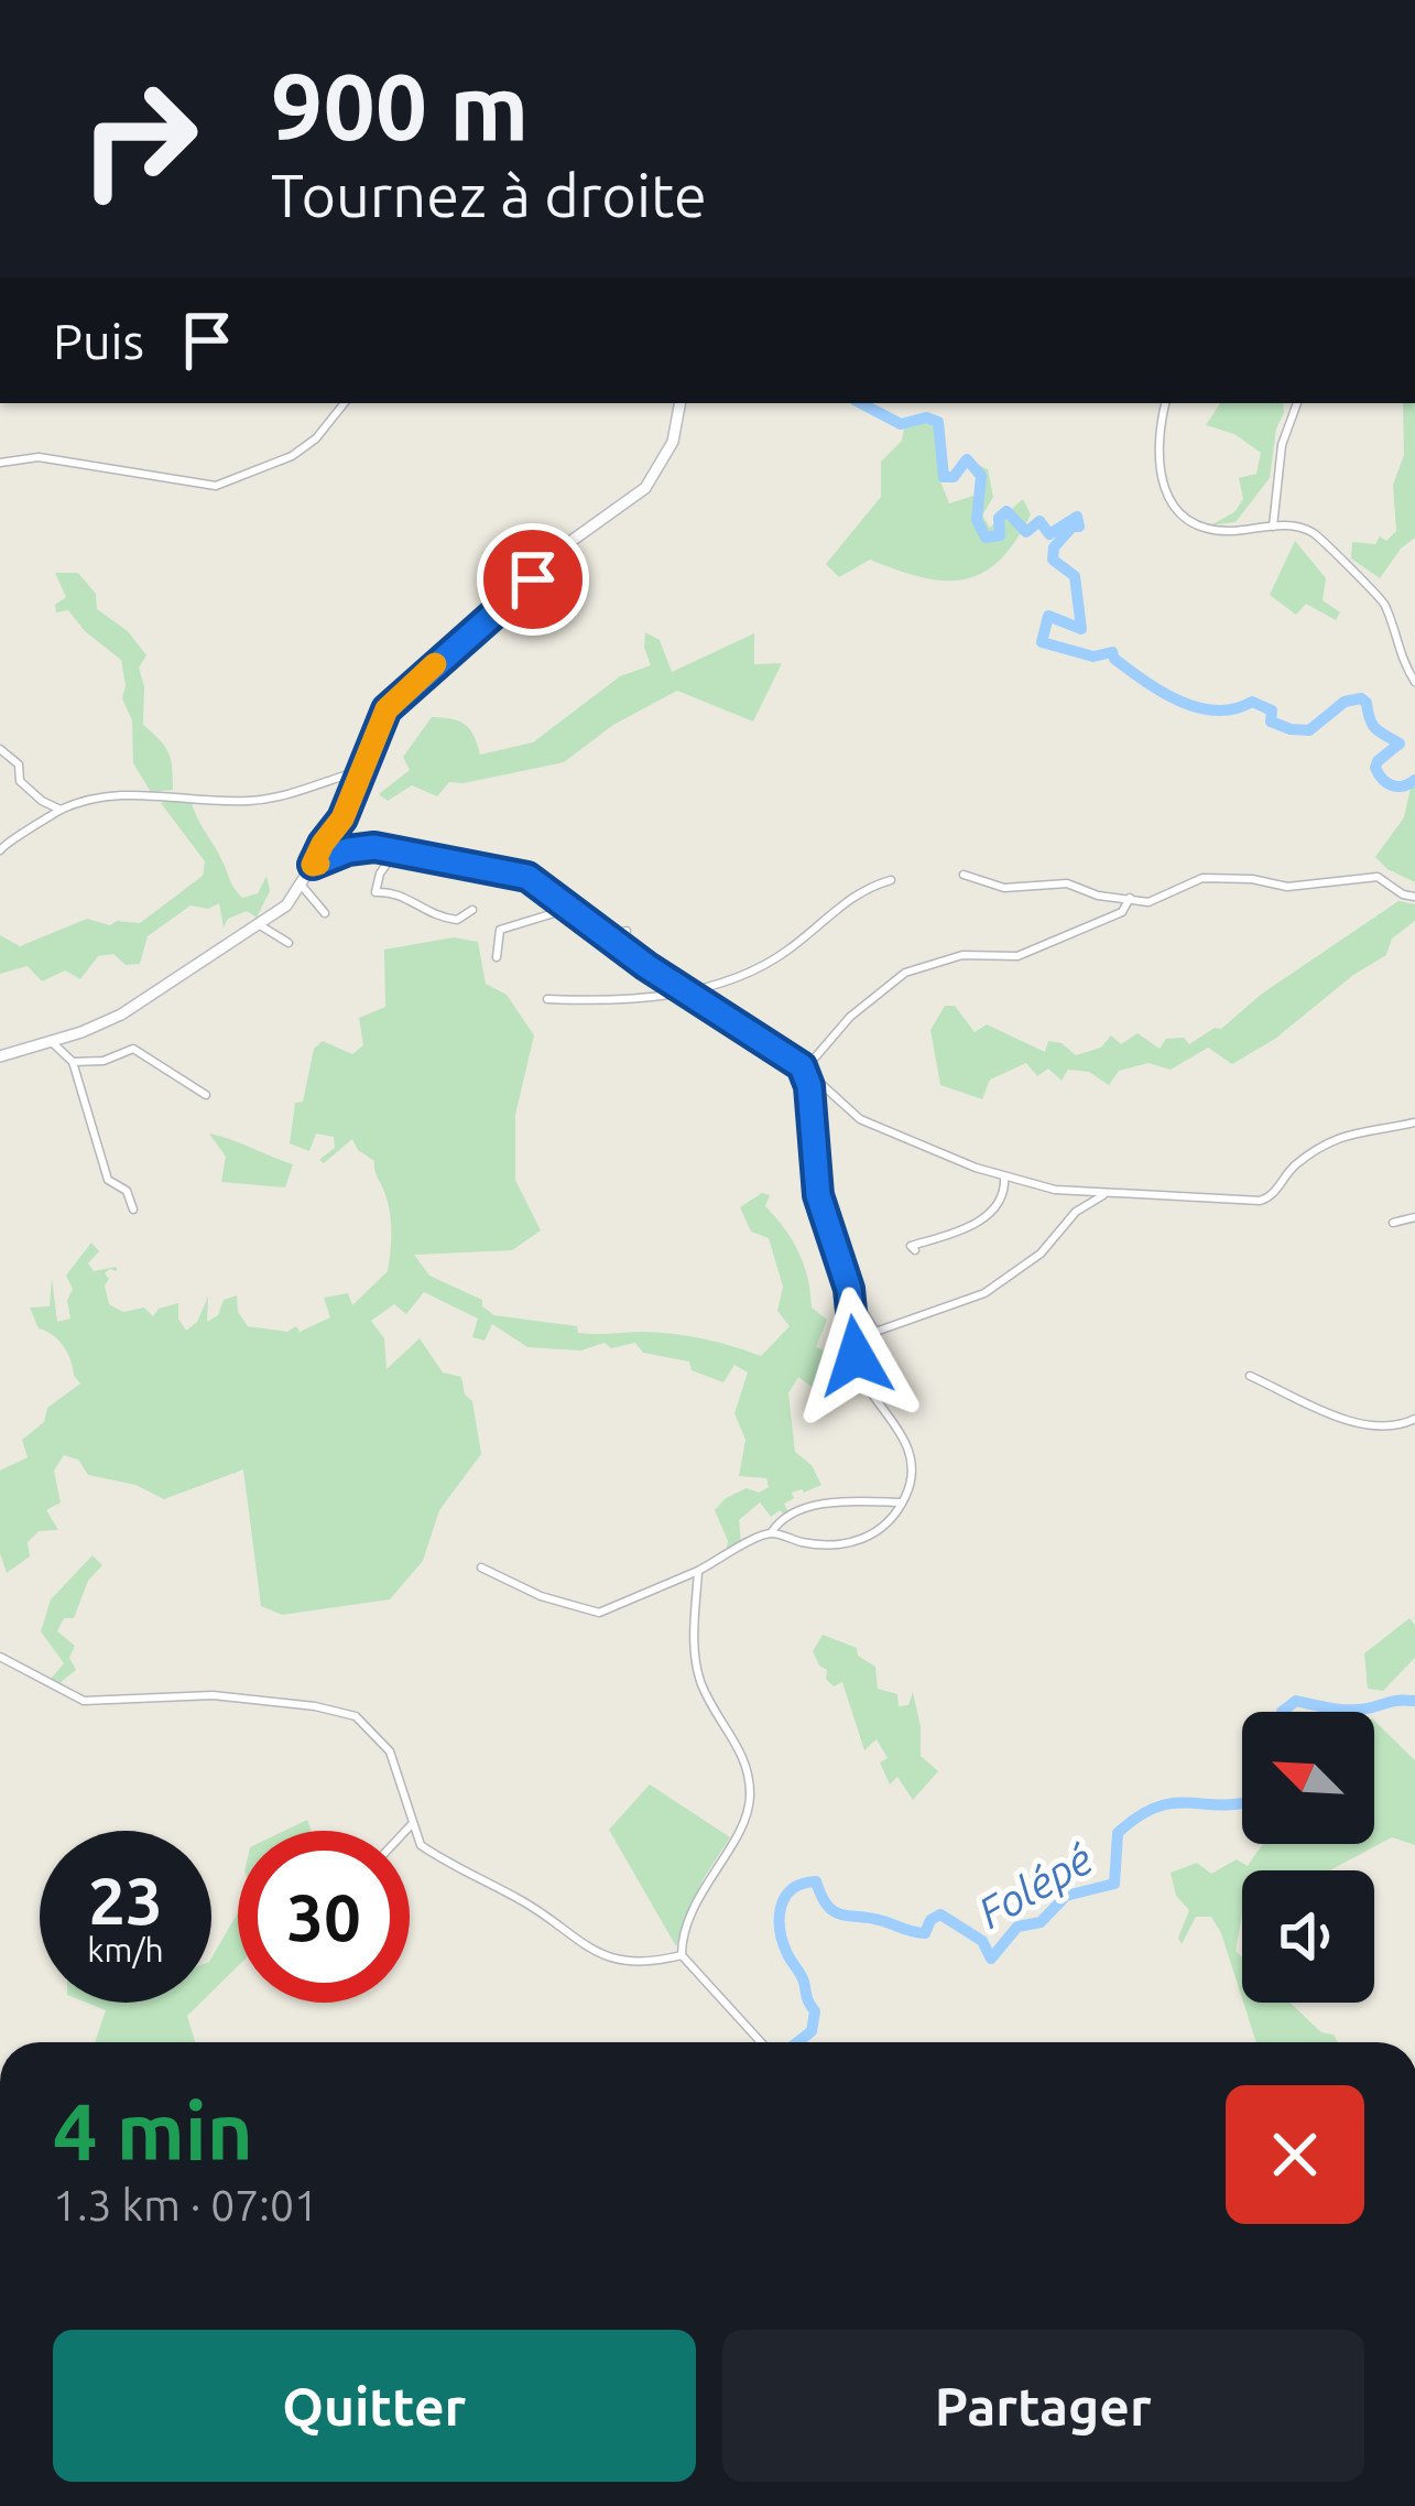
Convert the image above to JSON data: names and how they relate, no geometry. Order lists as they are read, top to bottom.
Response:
{
  "water": ["Folépé"],
  "north": "top left",
  "page": {
    "turn": ["900 m", "Tournez à droite"],
    "then": "Puis",
    "speed": "23 km/h",
    "limit": "30",
    "heading": ["4 min", "1.3 km · 07:01"],
    "buttons": ["Quitter", "Partager"]
  }
}
